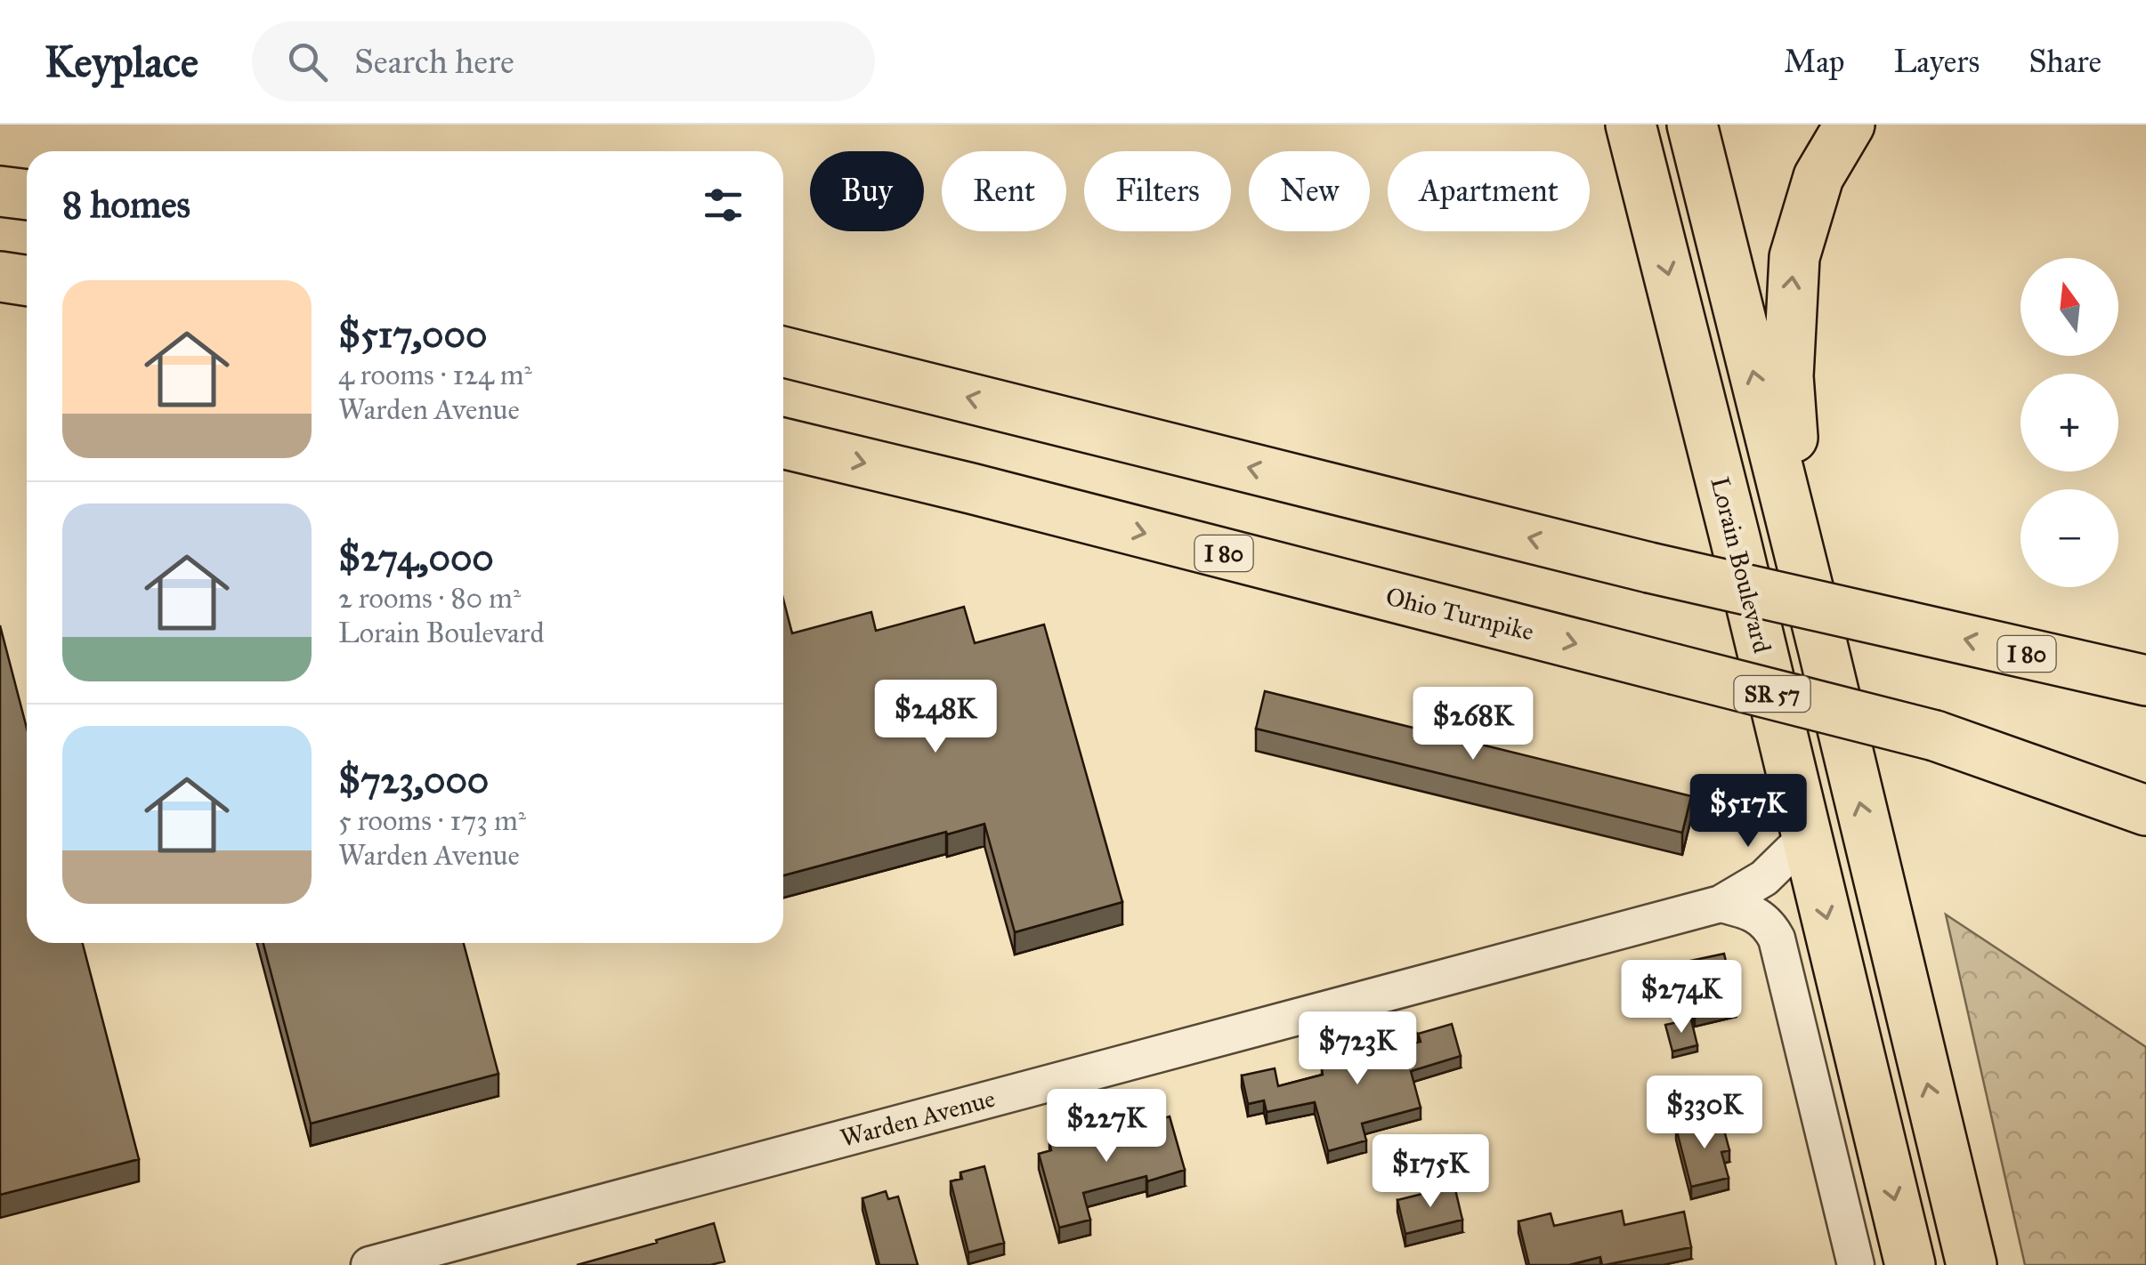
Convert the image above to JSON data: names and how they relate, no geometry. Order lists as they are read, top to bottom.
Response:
{
  "streets": {
    "highway": [
      "I 80",
      "Lorain Boulevard",
      "Ohio Turnpike",
      "SR 57"
    ],
    "street": ["Warden Avenue"]
  },
  "crossings": [
    ["Lorain Boulevard", "Warden Avenue"]
  ],
  "north": "top",
  "page": {
    "header": "Keyplace",
    "search": "Search here",
    "nav": ["Map", "Layers", "Share"],
    "chip": [
      "Buy",
      "Rent",
      "Filters",
      "New",
      "Apartment"
    ],
    "heading": "8 homes",
    "map_buttons": ["+", "−"],
    "list": [
      {
        "name": "$517,000",
        "note": "4 rooms · 124 m² · Warden Avenue"
      },
      {
        "name": "$274,000",
        "note": "2 rooms · 80 m² · Lorain Boulevard"
      },
      {
        "name": "$723,000",
        "note": "5 rooms · 173 m² · Warden Avenue"
      }
    ],
    "price": [
      "$248K",
      "$268K",
      "$517K",
      "$274K",
      "$723K",
      "$330K",
      "$227K",
      "$175K"
    ]
  }
}
